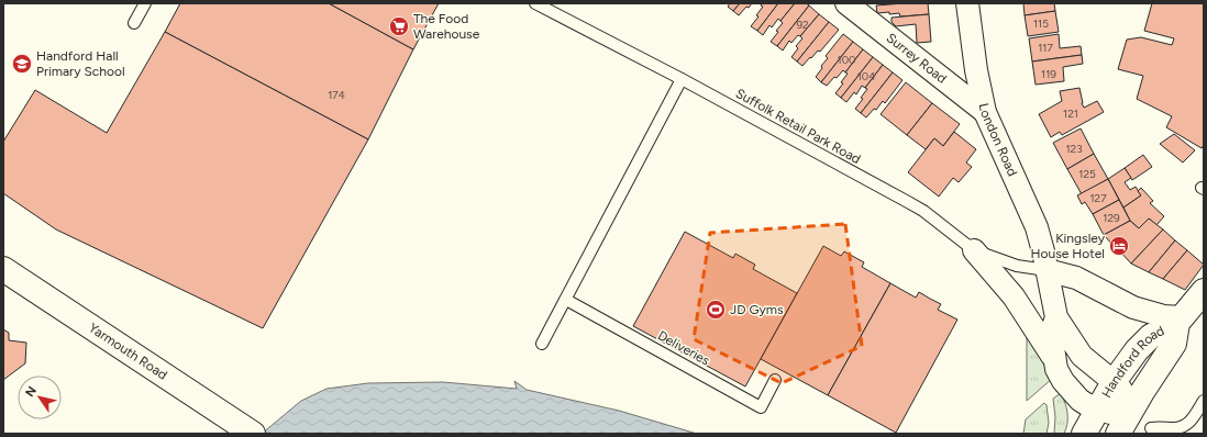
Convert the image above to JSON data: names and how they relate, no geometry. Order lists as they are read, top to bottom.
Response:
{
  "streets": {
    "main road": ["Yarmouth Road", "Handford Road"],
    "street": ["Surrey Road", "London Road"],
    "lane": ["Suffolk Retail Park Road", "Deliveries"]
  },
  "crossings": [
    ["Surrey Road", "London Road"],
    ["Suffolk Retail Park Road", "London Road"],
    ["London Road", "Handford Road"]
  ],
  "places": {
    "supermarket": ["The Food Warehouse"],
    "school or university": ["Handford Hall Primary School"],
    "hotel": ["Kingsley House Hotel"],
    "sports": ["JD Gyms"]
  },
  "house_numbers": [
    "115",
    "92",
    "117",
    "100",
    "119",
    "104",
    "174",
    "121",
    "123",
    "125",
    "127",
    "129"
  ],
  "north": "top left"
}
